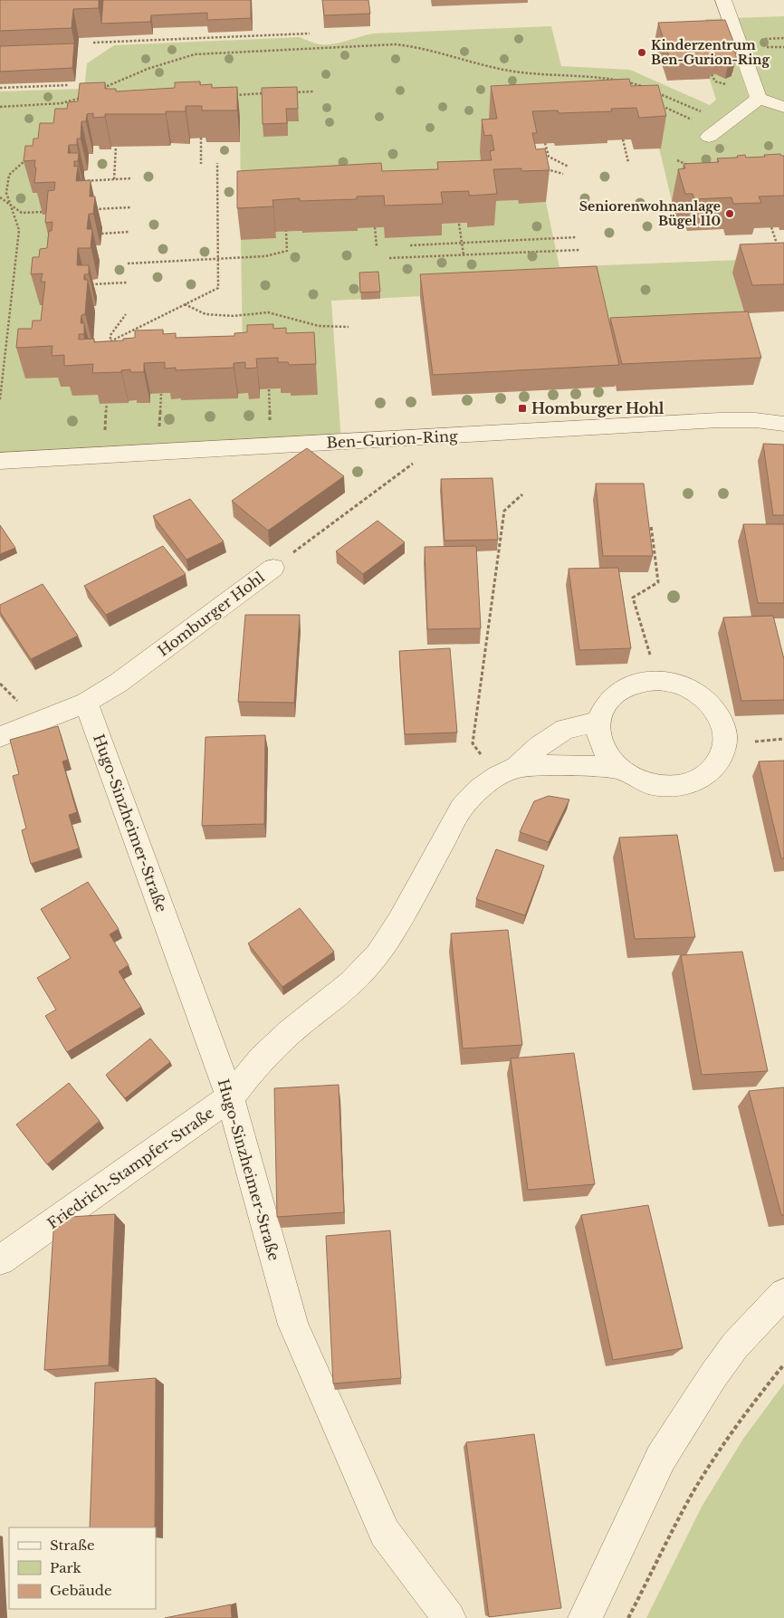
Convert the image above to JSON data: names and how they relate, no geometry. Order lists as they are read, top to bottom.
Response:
{
  "streets": {
    "street": [
      "Ben-Gurion-Ring",
      "Homburger Hohl",
      "Hugo-Sinzheimer-Straße",
      "Friedrich-Stampfer-Straße"
    ]
  },
  "crossings": [
    ["Homburger Hohl", "Hugo-Sinzheimer-Straße"],
    ["Hugo-Sinzheimer-Straße", "Friedrich-Stampfer-Straße"]
  ],
  "places": {
    "other": ["Kinderzentrum Ben-Gurion-Ring", "Seniorenwohnanlage Bügel 110"],
    "transit": ["Homburger Hohl"]
  },
  "legend": ["Straße", "Park", "Gebäude"]
}
